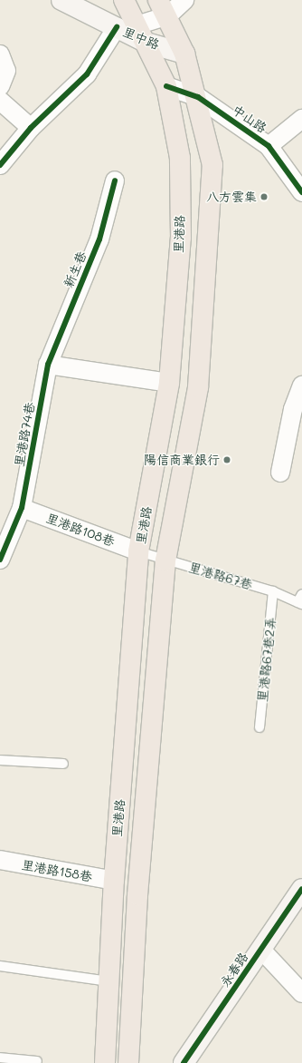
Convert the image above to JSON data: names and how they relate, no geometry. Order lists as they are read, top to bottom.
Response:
{
  "streets": {
    "main road": ["里港路"],
    "street": [
      "里中路",
      "中山路",
      "新生巷",
      "里港路74巷",
      "里港路108巷",
      "里港路158巷",
      "永春路"
    ],
    "lane": ["里港路67巷", "里港路67巷2弄"]
  },
  "crossings": [
    ["里中路", "里港路"],
    ["中山路", "里港路"],
    ["里港路", "里港路108巷"],
    ["里港路", "里港路67巷"],
    ["里港路", "里港路158巷"],
    ["新生巷", "里港路74巷"],
    ["里港路74巷", "里港路108巷"],
    ["里港路108巷", "里港路67巷"],
    ["里港路67巷", "里港路67巷2弄"]
  ],
  "places": ["八方雲集", "陽信商業銀行"]
}
